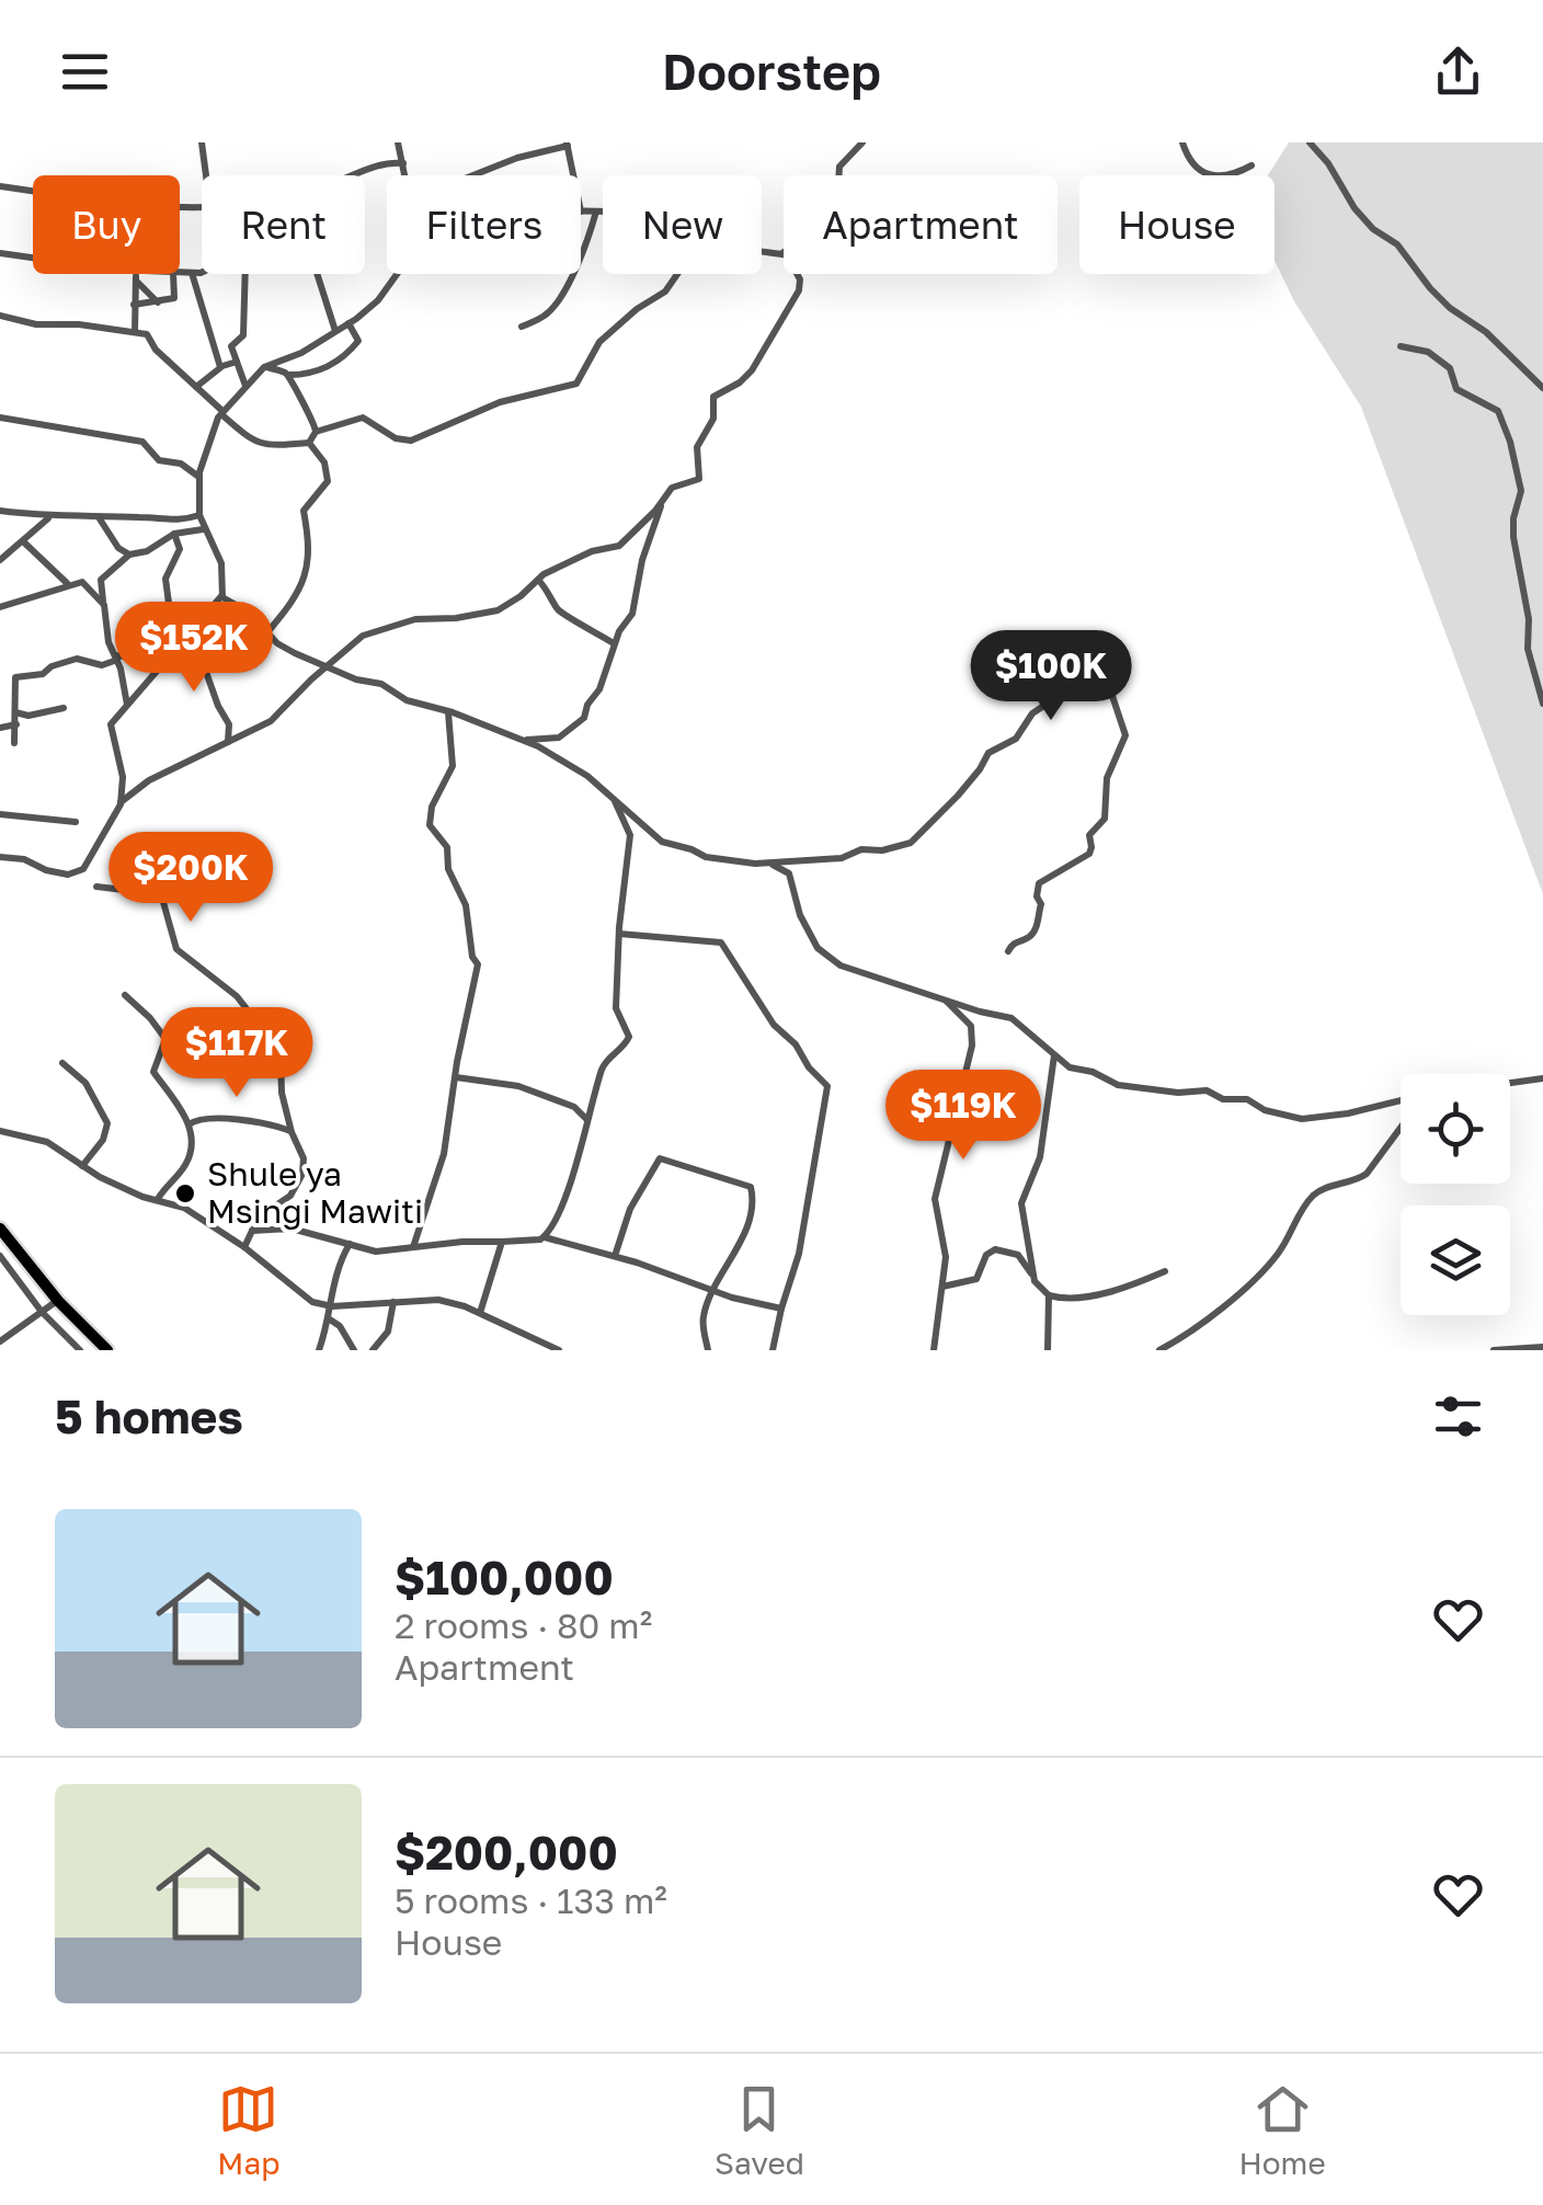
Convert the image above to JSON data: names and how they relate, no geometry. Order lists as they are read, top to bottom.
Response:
{
  "places": ["Shule ya Msingi Mawiti"],
  "page": {
    "header": "Doorstep",
    "chip": [
      "Buy",
      "Rent",
      "Filters",
      "New",
      "Apartment",
      "House"
    ],
    "price": [
      "$152K",
      "$100K",
      "$200K",
      "$117K",
      "$119K"
    ],
    "heading": "5 homes",
    "list": [
      {
        "name": "$100,000",
        "note": "2 rooms · 80 m² · Apartment"
      },
      {
        "name": "$200,000",
        "note": "5 rooms · 133 m² · House"
      }
    ],
    "tabs": ["Map", "Saved", "Home"]
  }
}
